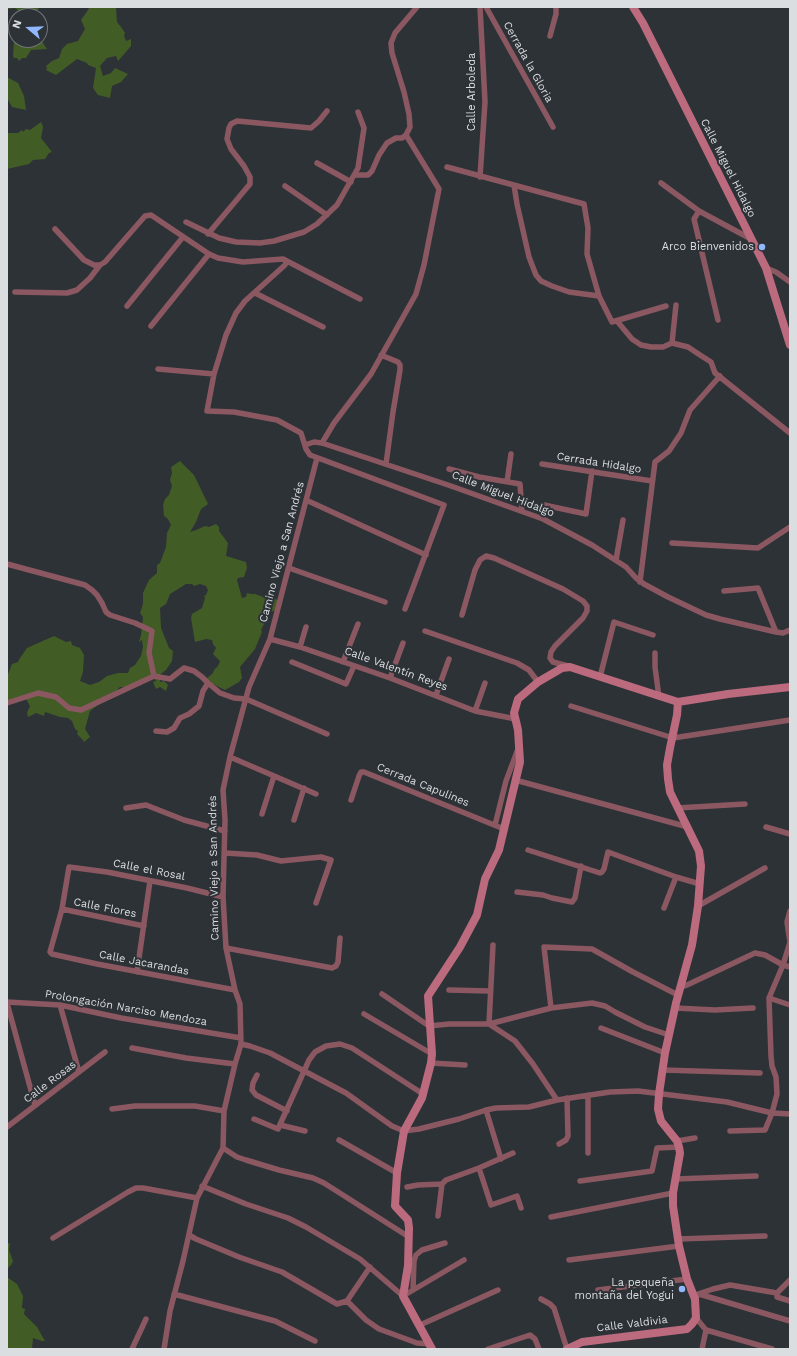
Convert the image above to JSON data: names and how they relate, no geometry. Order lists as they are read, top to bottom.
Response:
{
  "streets": {
    "street": [
      "Cerrada la Gloria",
      "Calle Arboleda",
      "Calle Miguel Hidalgo",
      "Cerrada Hidalgo",
      "Camino Viejo a San Andrés",
      "Calle Valentín Reyes",
      "Cerrada Capulines",
      "Calle el Rosal",
      "Calle Flores",
      "Calle Jacarandas",
      "Prolongación Narciso Mendoza",
      "Calle Rosas",
      "Calle Valdivia"
    ]
  },
  "crossings": [
    ["Camino Viejo a San Andrés", "Calle Valentín Reyes"],
    ["Camino Viejo a San Andrés", "Calle el Rosal"],
    ["Camino Viejo a San Andrés", "Calle Jacarandas"],
    ["Camino Viejo a San Andrés", "Prolongación Narciso Mendoza"],
    ["Calle el Rosal", "Calle Flores"],
    ["Calle el Rosal", "Calle Jacarandas"],
    ["Calle Flores", "Calle Jacarandas"]
  ],
  "places": ["Arco Bienvenidos", "La pequeña montaña del Yogui"],
  "north": "left"
}
